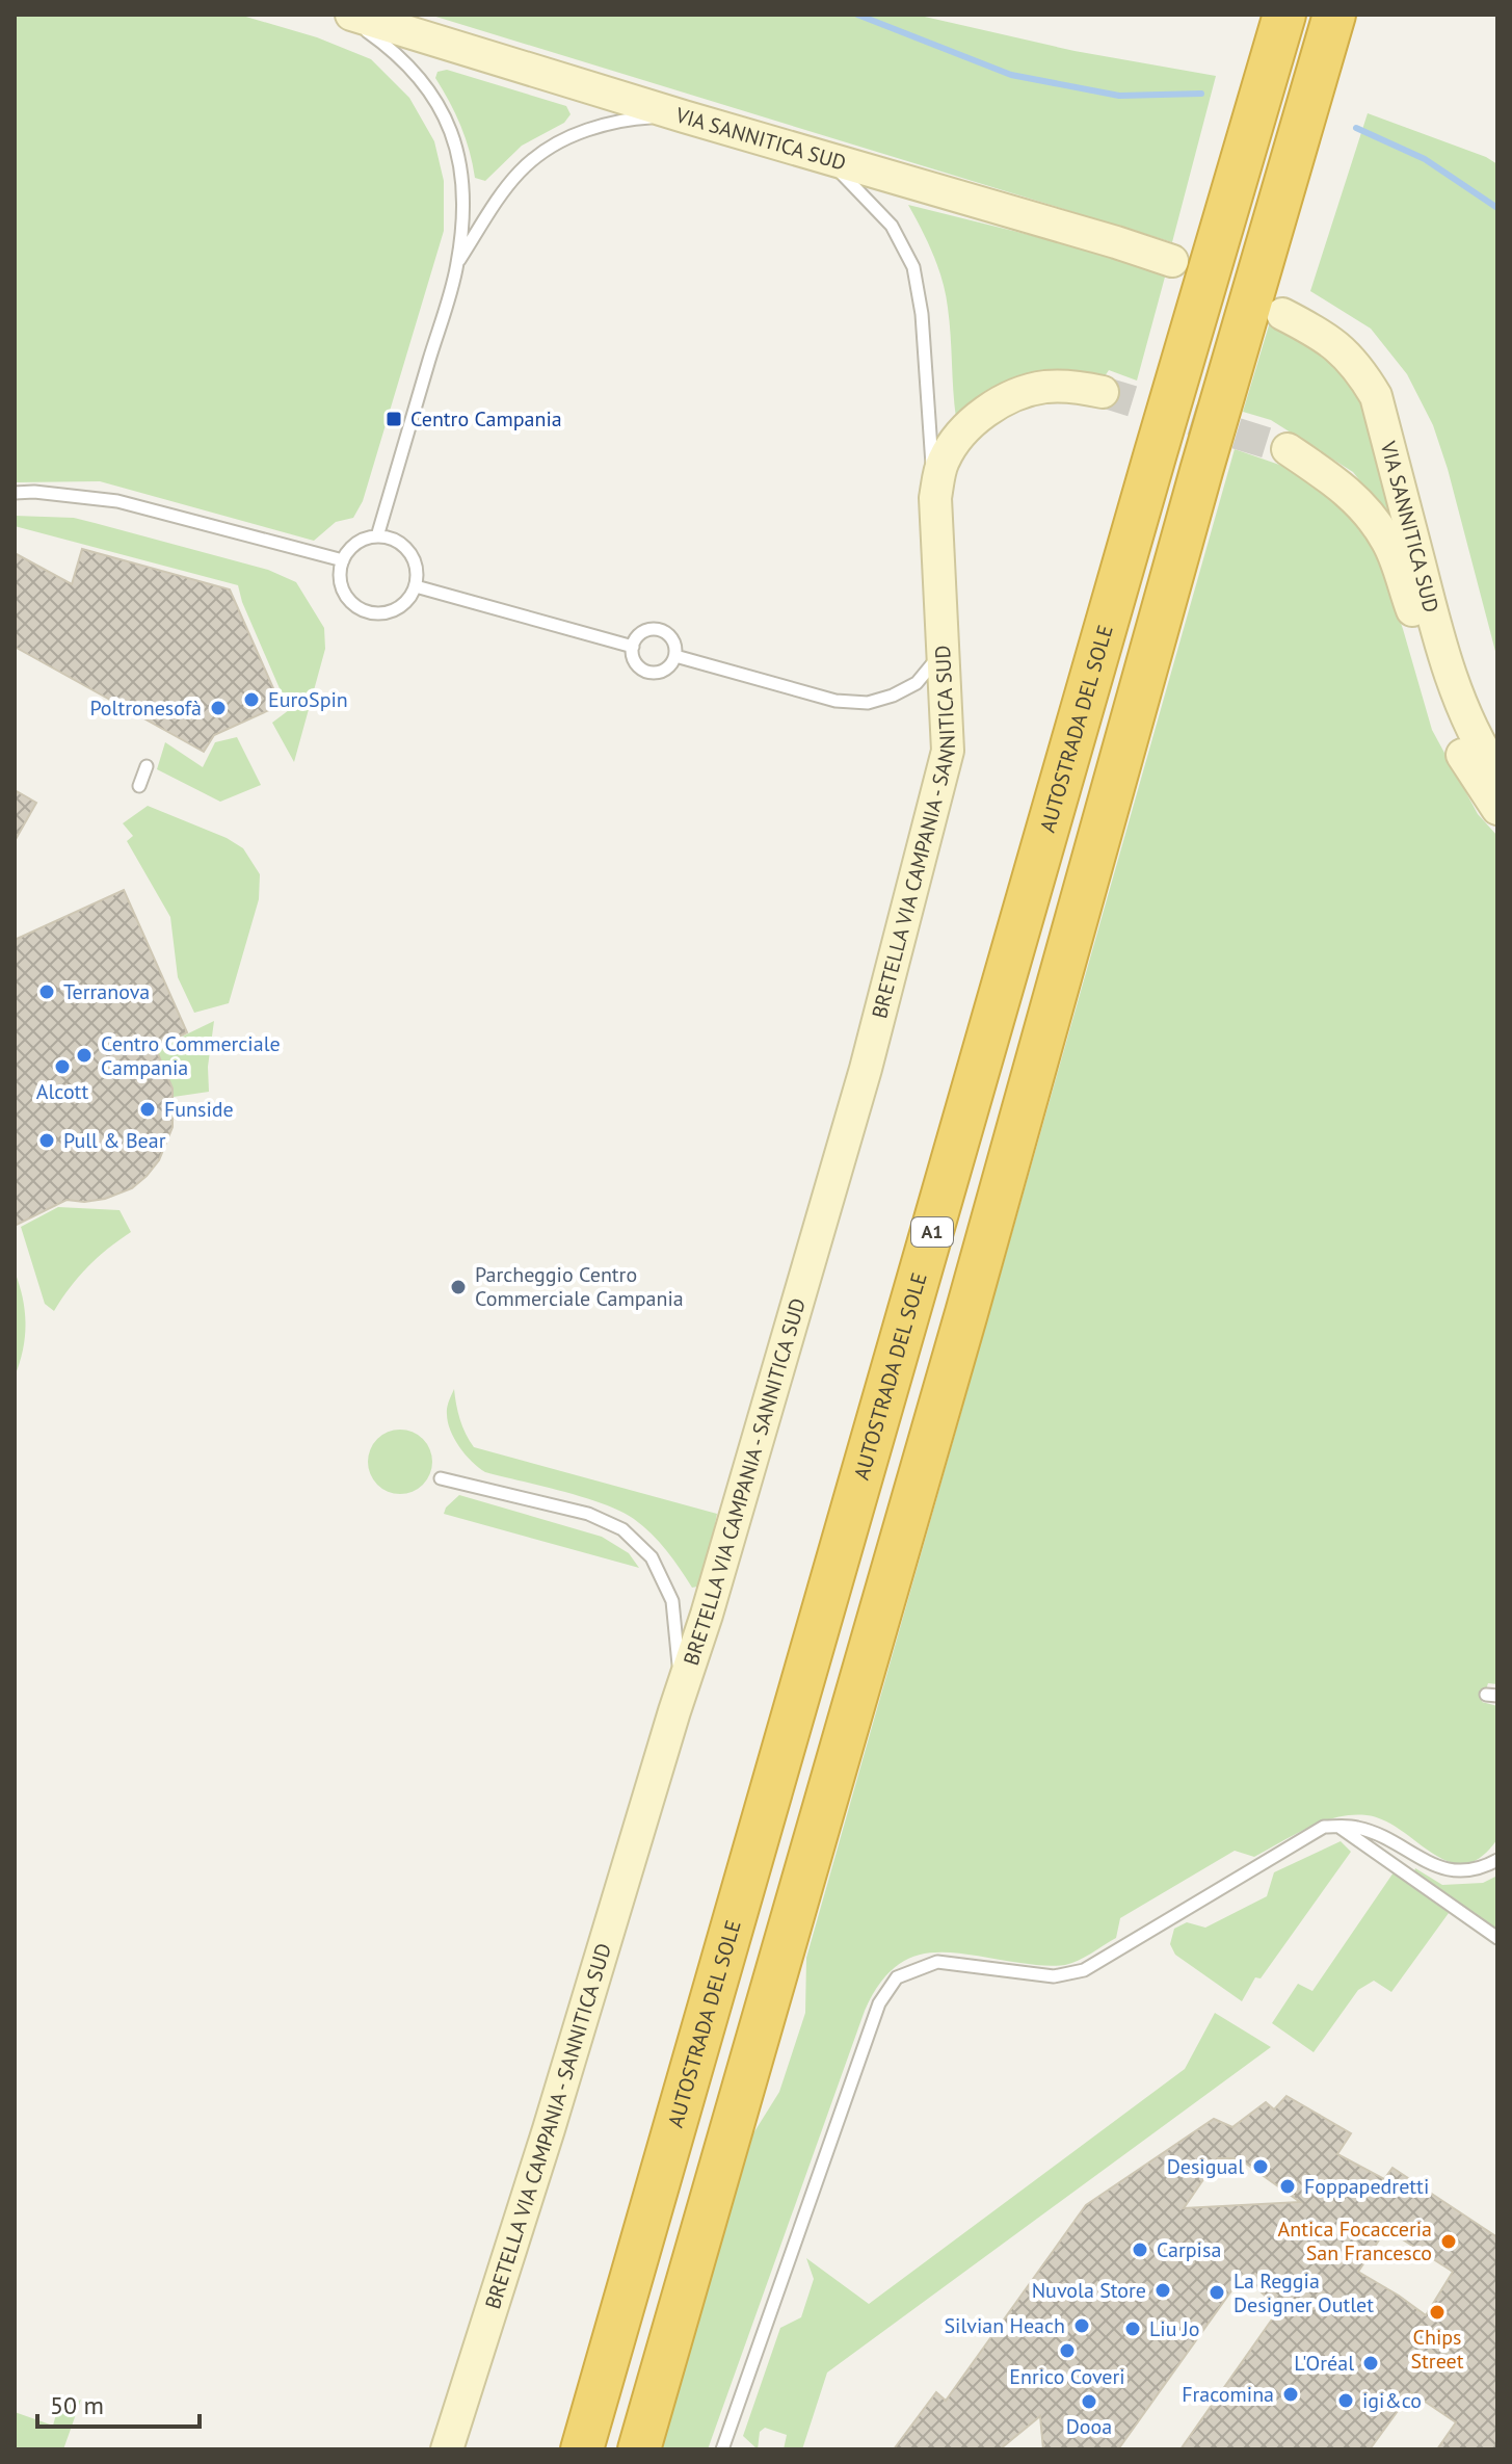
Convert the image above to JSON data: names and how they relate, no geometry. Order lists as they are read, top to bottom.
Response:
{
  "streets": {
    "highway": ["AUTOSTRADA DEL SOLE", "A1"],
    "street": ["VIA SANNITICA SUD", "BRETELLA VIA CAMPANIA - SANNITICA SUD"]
  },
  "places": {
    "transit": ["Centro Campania"],
    "other": [
      "EuroSpin",
      "Poltronesofà",
      "Terranova",
      "Centro Commerciale Campania",
      "Alcott",
      "Funside",
      "Pull & Bear",
      "Parcheggio Centro Commerciale Campania",
      "Desigual",
      "Foppapedretti",
      "Antica Focacceria San Francesco",
      "Carpisa",
      "Nuvola Store",
      "La Reggia Designer Outlet",
      "Chips Street",
      "Silvian Heach",
      "Liu Jo",
      "Enrico Coveri",
      "L'Oréal",
      "Fracomina",
      "igi&co",
      "Dooa"
    ]
  },
  "scale_bar": "50 m"
}
